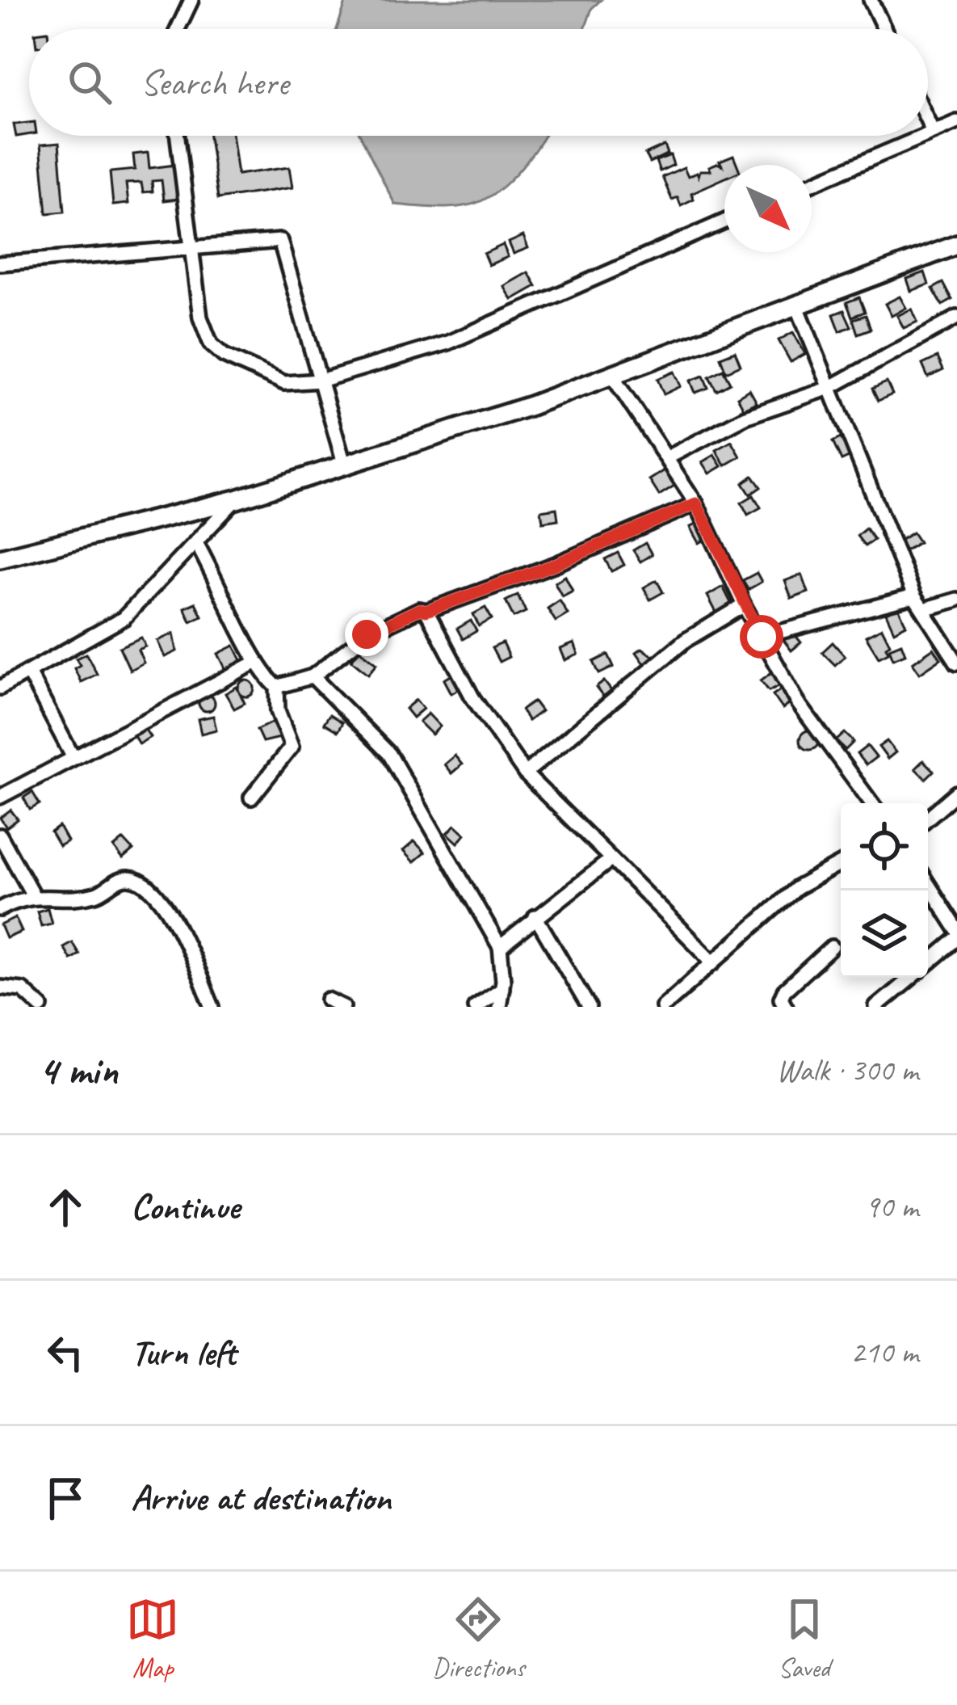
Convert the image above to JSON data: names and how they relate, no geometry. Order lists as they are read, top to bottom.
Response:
{
  "north": "bottom right",
  "page": {
    "search": "Search here",
    "heading": ["4 min", "Walk · 300 m"],
    "list": [
      ["Continue", "90 m"],
      ["Turn left", "210 m"],
      "Arrive at destination"
    ],
    "nav": ["Map", "Directions", "Saved"]
  }
}
